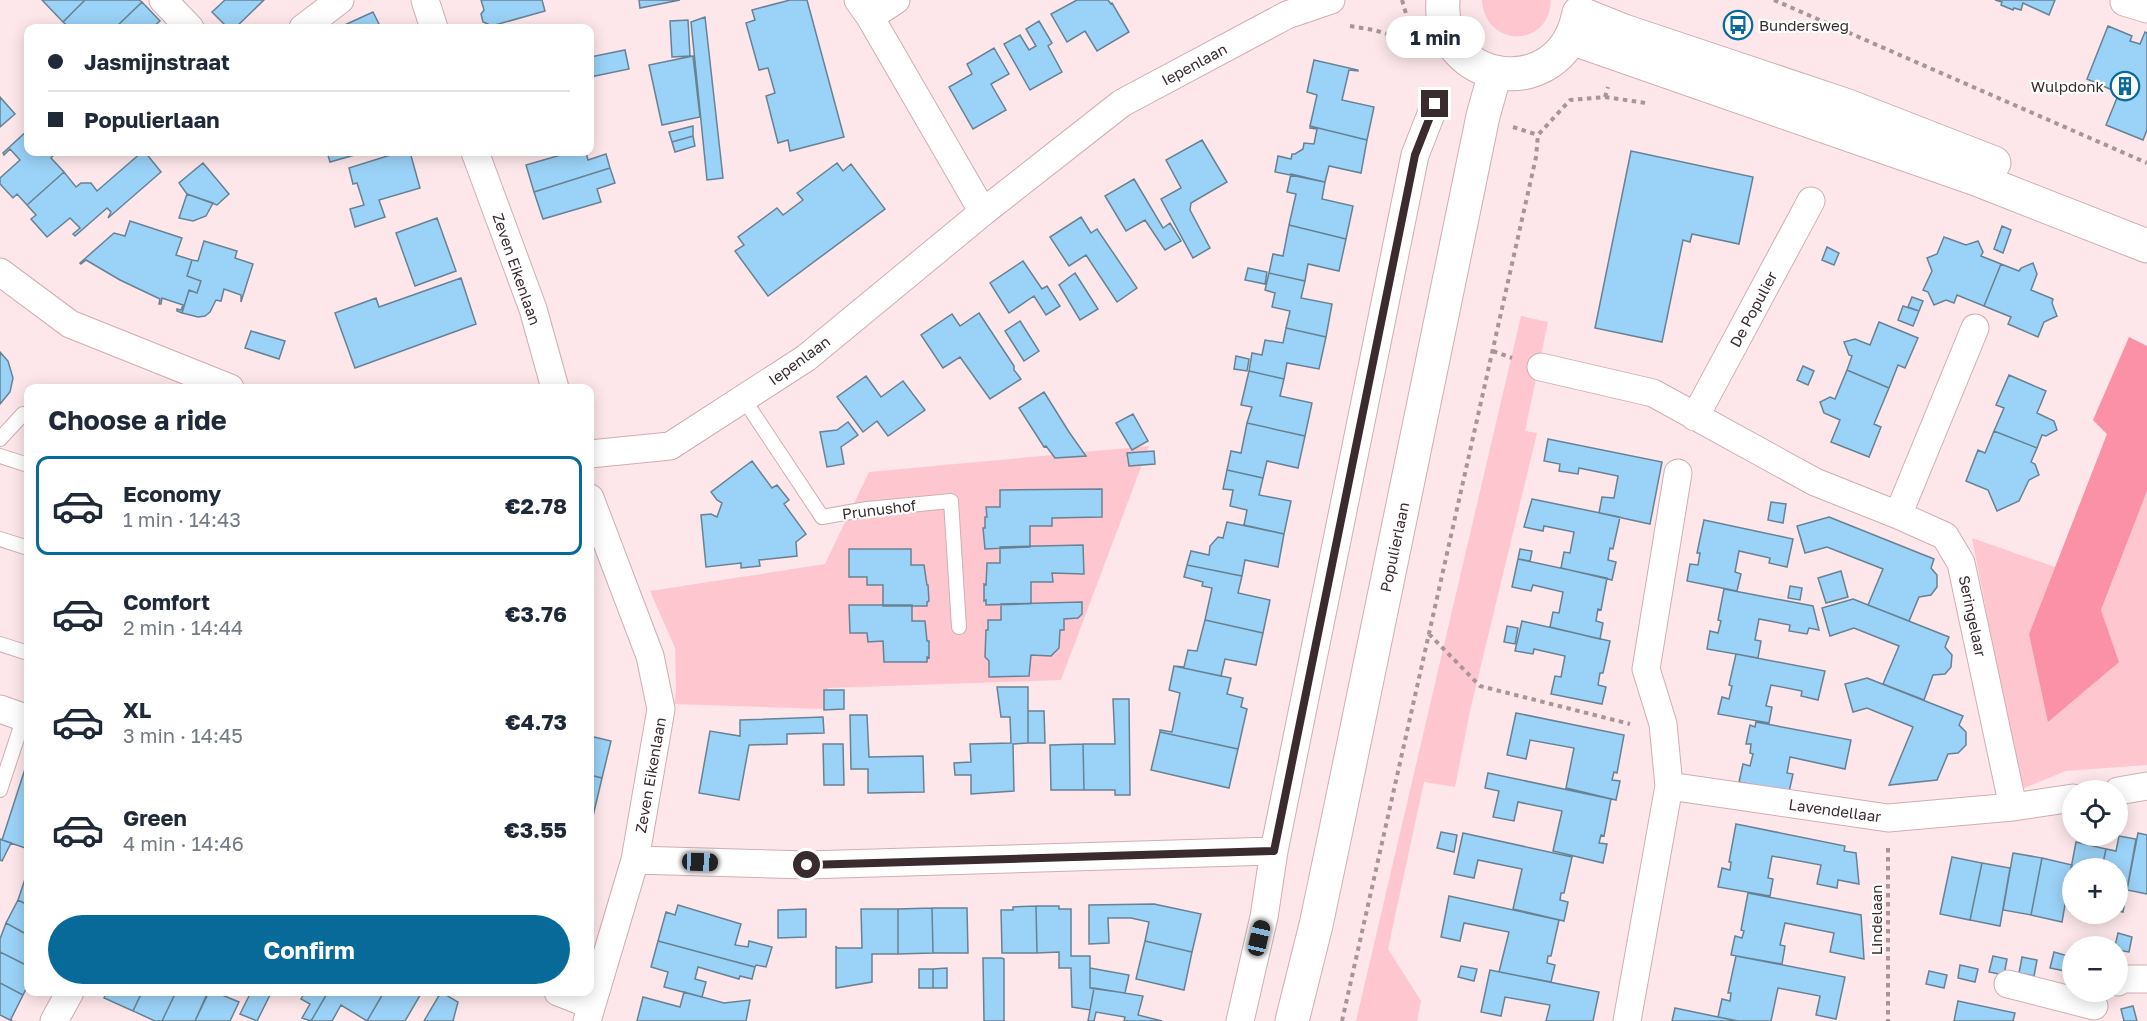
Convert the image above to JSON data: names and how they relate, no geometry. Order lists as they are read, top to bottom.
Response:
{
  "streets": {
    "street": [
      "Iepenlaan",
      "Zeven Eikenlaan",
      "De Populier",
      "Populierlaan",
      "Seringelaar",
      "Lavendellaar"
    ],
    "lane": ["Prunushof"],
    "path": ["Lindelaan"]
  },
  "crossings": [
    ["Iepenlaan", "Prunushof"],
    ["Seringelaar", "Lavendellaar"],
    ["Lavendellaar", "Lindelaan"]
  ],
  "places": {
    "bus stop": ["Bundersweg"],
    "building": ["Wulpdonk"]
  },
  "page": {
    "bubble": "1 min",
    "banner": ["Jasmijnstraat", "Populierlaan"],
    "heading": "Choose a ride",
    "list": [
      {
        "name": "Economy",
        "note": "1 min · 14:43",
        "value": "€2.78"
      },
      {
        "name": "Comfort",
        "note": "2 min · 14:44",
        "value": "€3.76"
      },
      {
        "name": "XL",
        "note": "3 min · 14:45",
        "value": "€4.73"
      },
      {
        "name": "Green",
        "note": "4 min · 14:46",
        "value": "€3.55"
      }
    ],
    "map_buttons": ["+", "−"],
    "buttons": "Confirm"
  }
}
